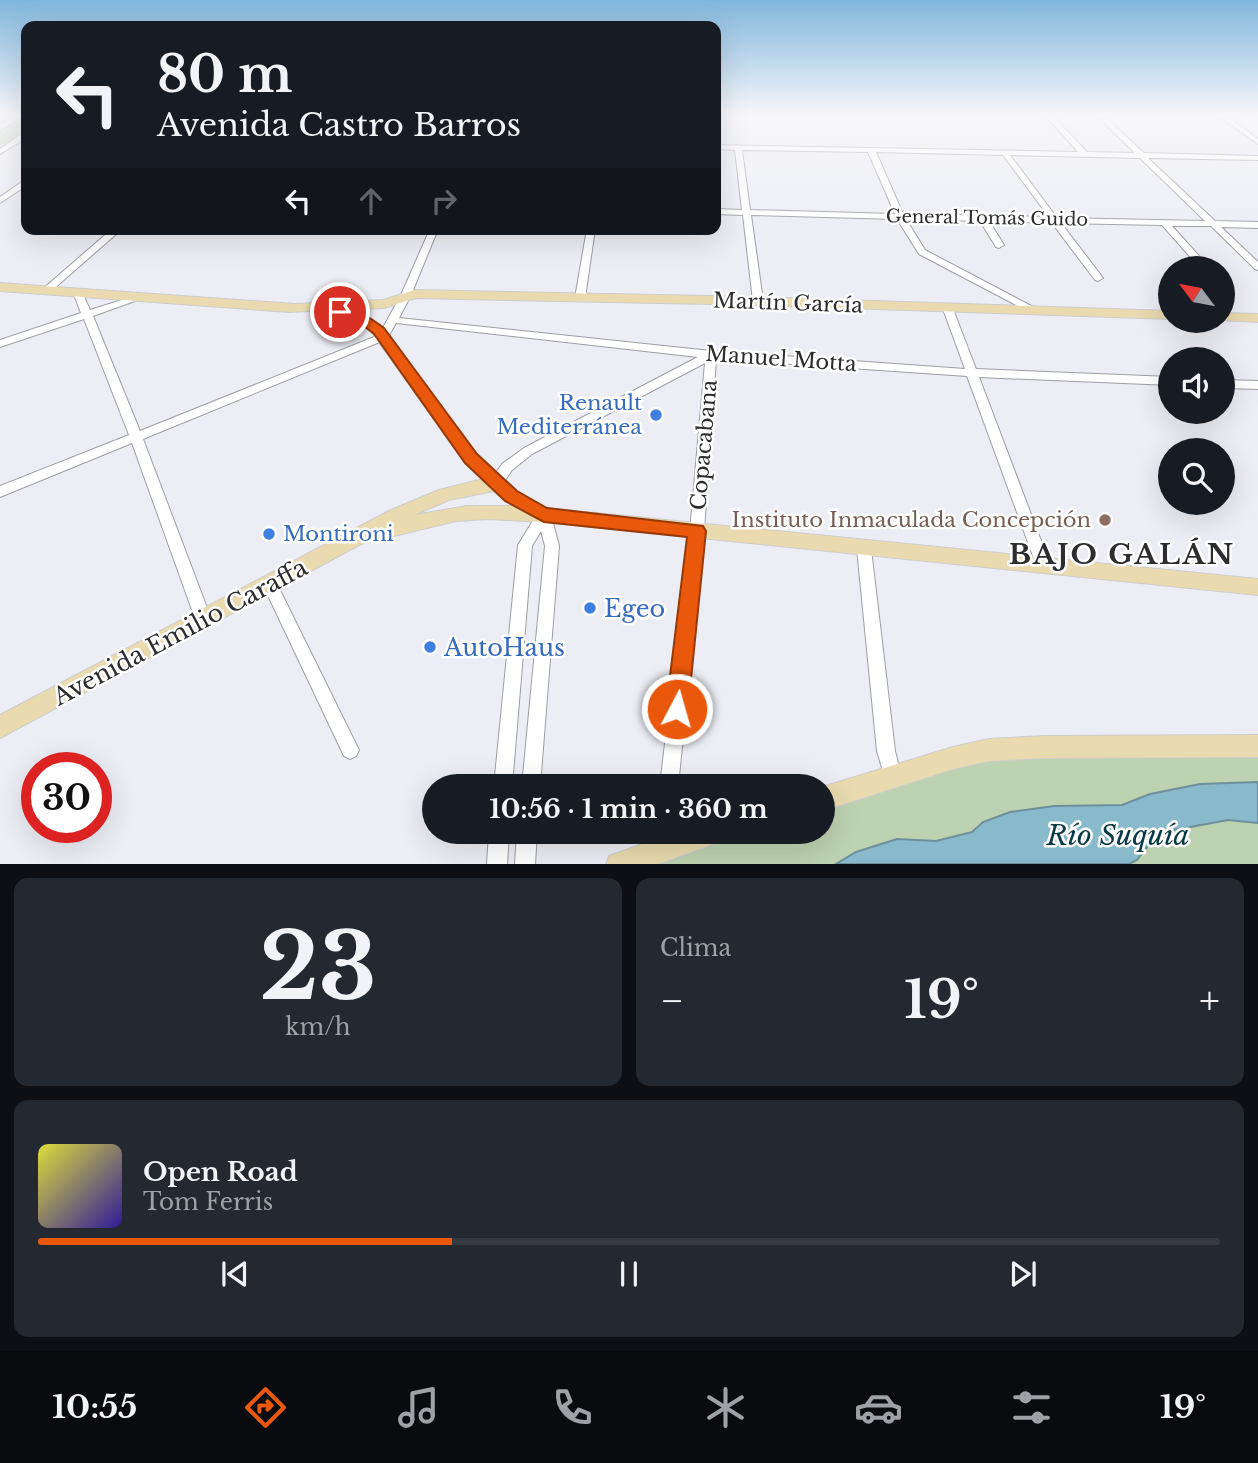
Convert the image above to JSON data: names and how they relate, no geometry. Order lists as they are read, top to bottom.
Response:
{
  "streets": {
    "main road": ["Martín García", "Avenida Emilio Caraffa"],
    "street": ["General Tomás Guido", "Manuel Motta", "Copacabana"]
  },
  "crossings": [
    ["Manuel Motta", "Copacabana"],
    ["Copacabana", "Avenida Emilio Caraffa"]
  ],
  "districts": ["BAJO GALÁN"],
  "water": ["Río Suquía"],
  "places": [
    "Renault Mediterránea",
    "Instituto Inmaculada Concepción",
    "Montironi",
    "Egeo",
    "AutoHaus"
  ],
  "north": "top left",
  "page": {
    "turn": ["80 m", "Avenida Castro Barros"],
    "limit": "30",
    "trip": "10:56 · 1 min · 360 m",
    "tile": [
      ["23", "km/h"],
      "Clima"
    ],
    "heat": ["−", "19°", "+"],
    "song": ["Open Road", "Tom Ferris"],
    "tabs": ["10:55", "19°"]
  }
}
